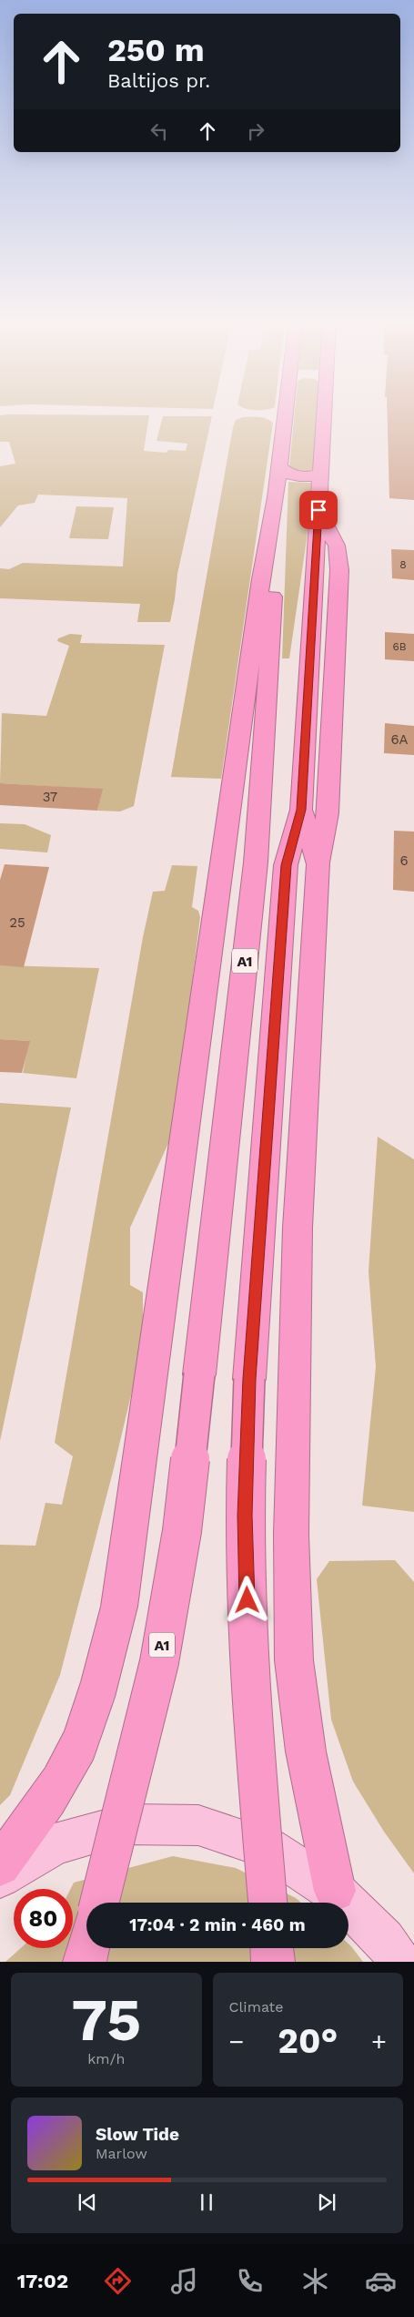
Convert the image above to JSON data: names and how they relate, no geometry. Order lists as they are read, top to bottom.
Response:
{
  "streets": {
    "highway": ["A1"]
  },
  "house_numbers": [
    "8",
    "6B",
    "6A",
    "37",
    "6",
    "25"
  ],
  "page": {
    "turn": ["250 m", "Baltijos pr."],
    "limit": "80",
    "trip": "17:04 · 2 min · 460 m",
    "tile": [
      ["75", "km/h"],
      "Climate"
    ],
    "heat": ["−", "20°", "+"],
    "song": ["Slow Tide", "Marlow"],
    "tabs": "17:02"
  }
}
